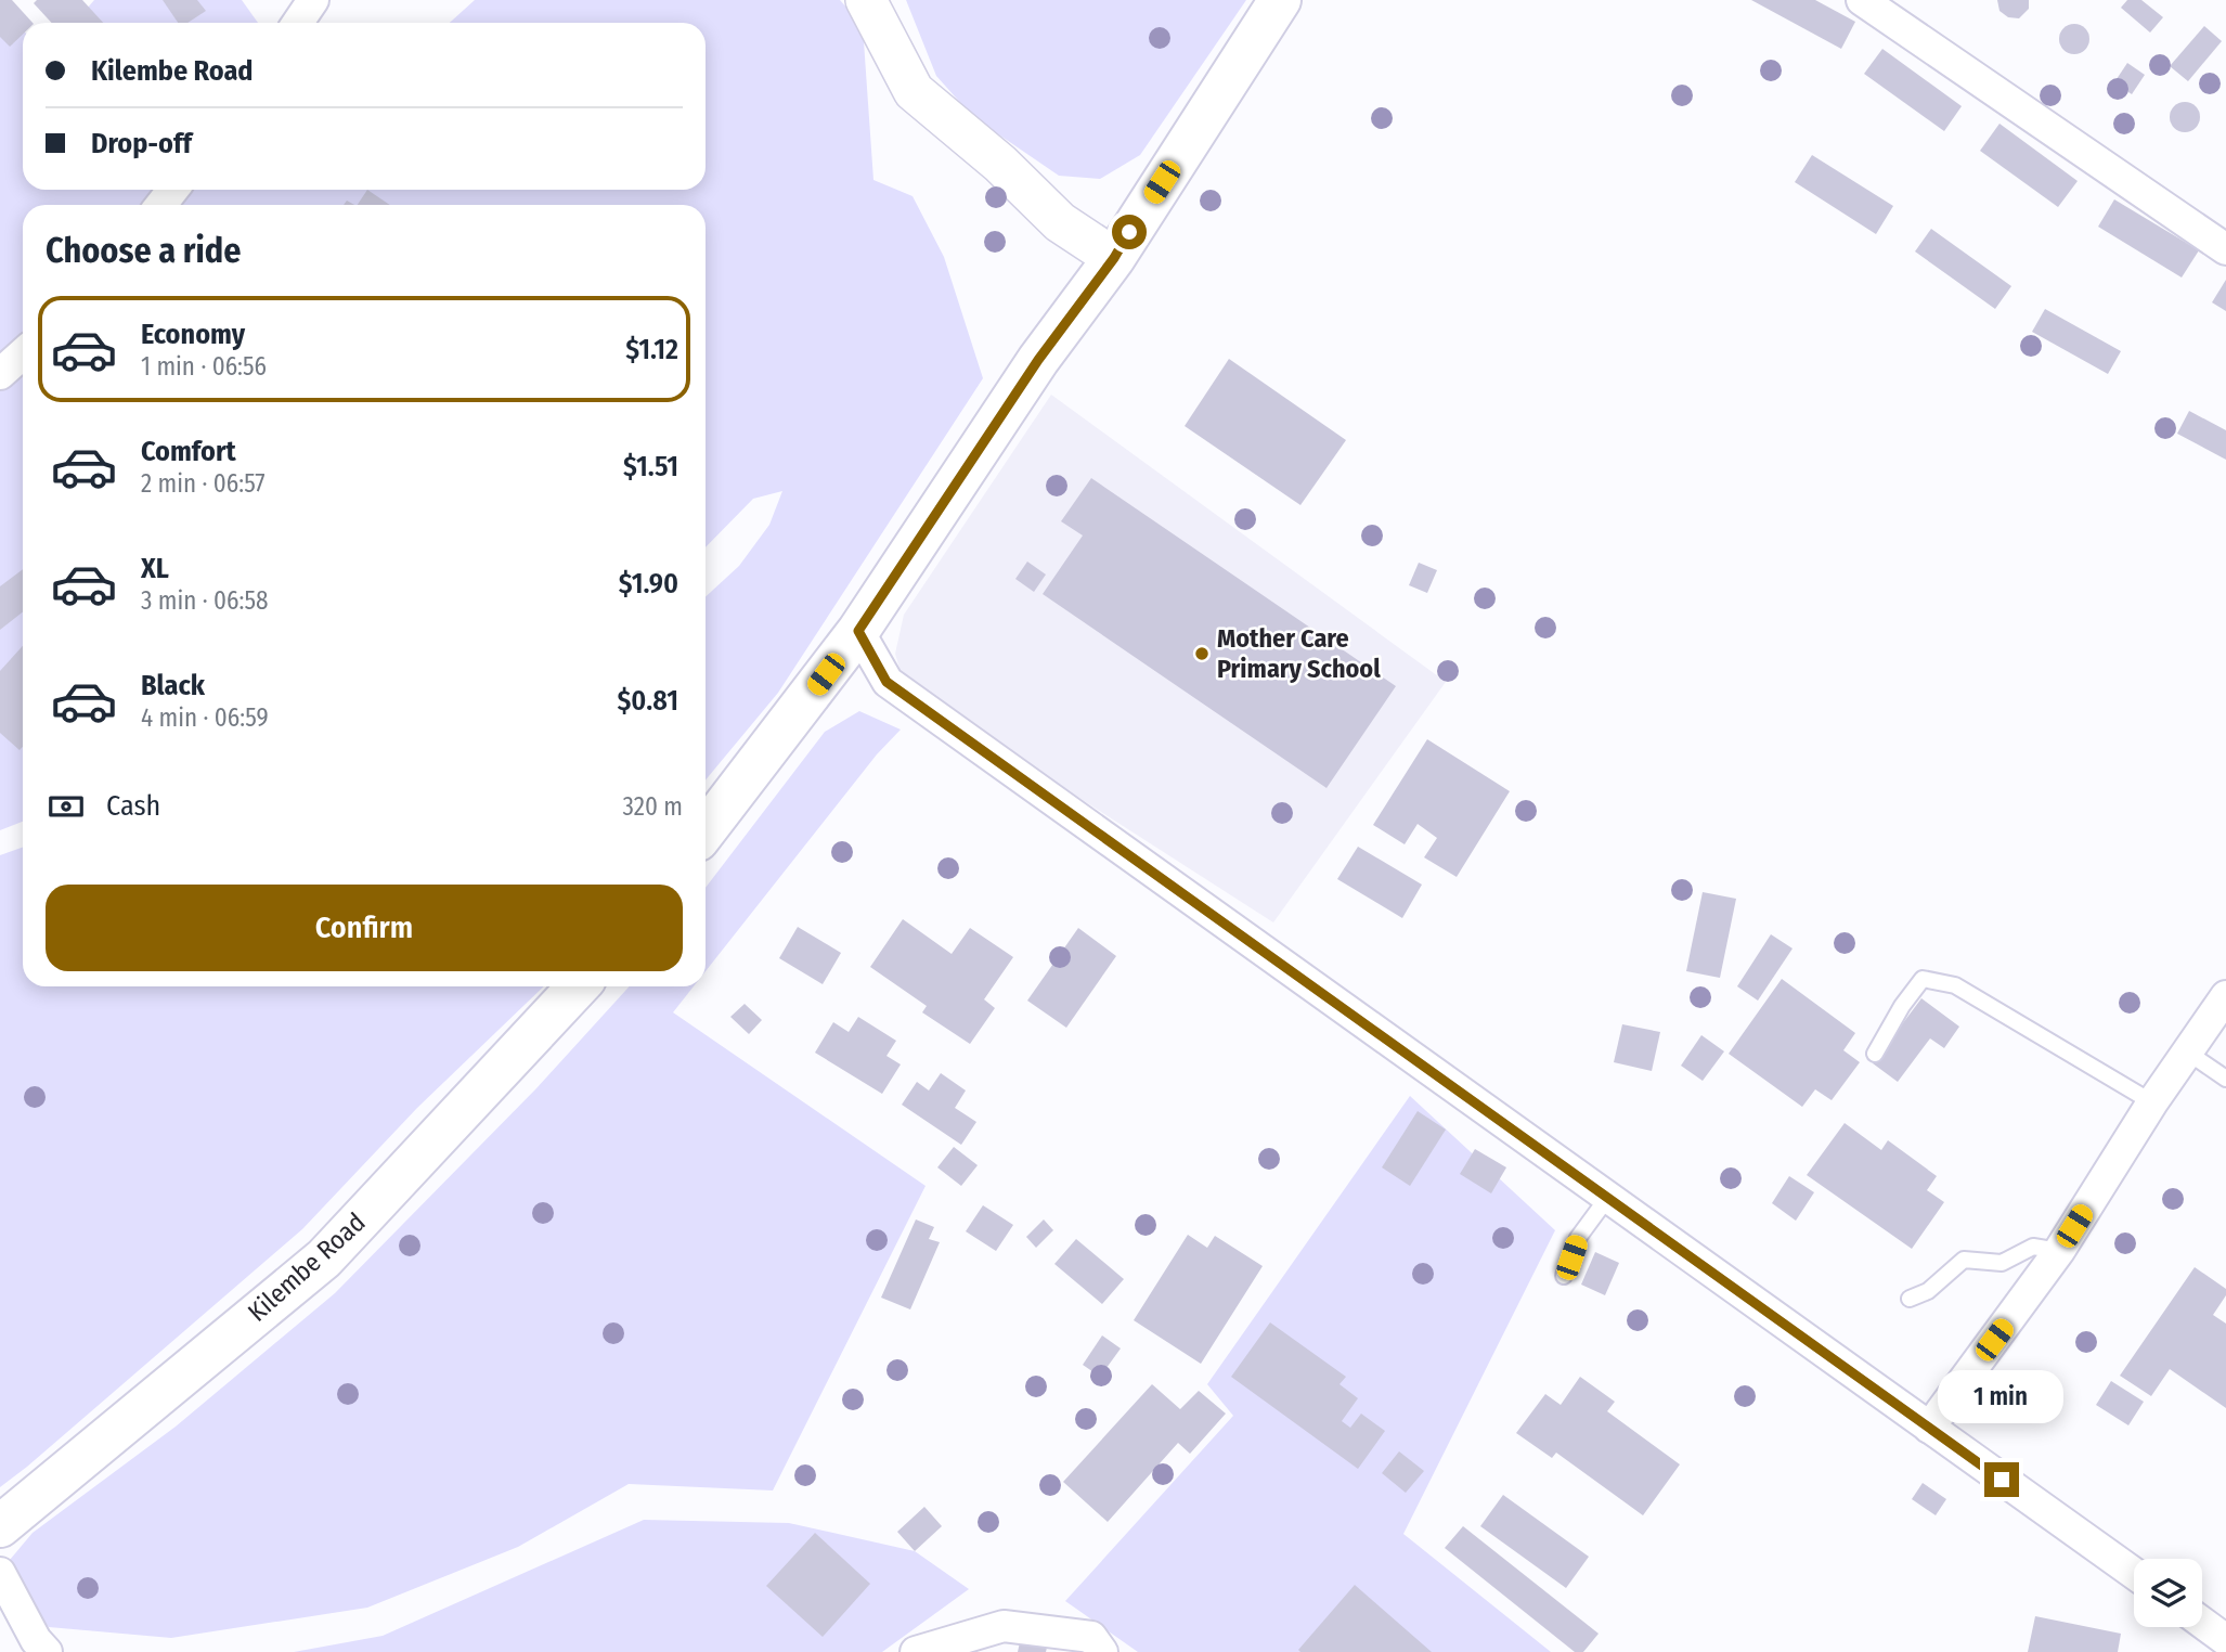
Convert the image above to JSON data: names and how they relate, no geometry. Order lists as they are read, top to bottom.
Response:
{
  "streets": {
    "main road": ["Kilembe Road"]
  },
  "places": ["Mother Care Primary School"],
  "page": {
    "banner": ["Kilembe Road", "Drop-off"],
    "heading": "Choose a ride",
    "list": [
      {
        "name": "Economy",
        "note": "1 min · 06:56",
        "value": "$1.12"
      },
      {
        "name": "Comfort",
        "note": "2 min · 06:57",
        "value": "$1.51"
      },
      {
        "name": "XL",
        "note": "3 min · 06:58",
        "value": "$1.90"
      },
      {
        "name": "Black",
        "note": "4 min · 06:59",
        "value": "$0.81"
      }
    ],
    "pay": ["Cash", "320 m"],
    "buttons": "Confirm",
    "bubble": "1 min"
  }
}
